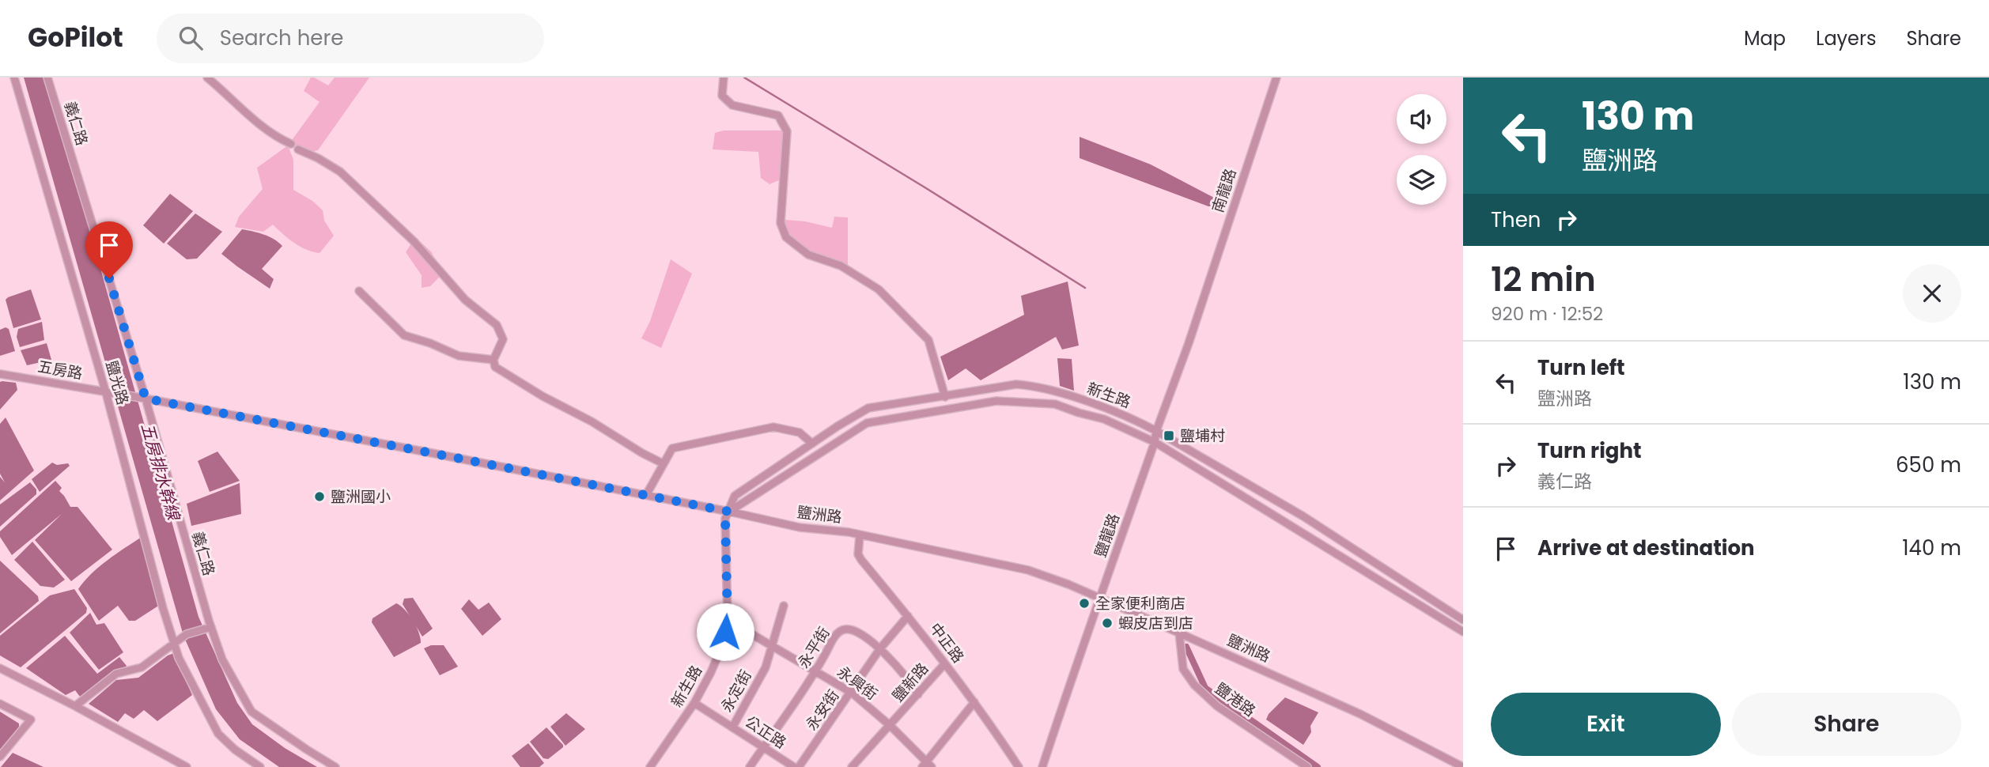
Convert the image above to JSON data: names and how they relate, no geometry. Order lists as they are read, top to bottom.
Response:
{
  "streets": {
    "street": [
      "義仁路",
      "南龍路",
      "五房路",
      "鹽光路",
      "新生路",
      "鹽洲路",
      "鹽龍路",
      "中正路",
      "永平街",
      "鹽新路",
      "永興街",
      "永定街",
      "鹽港路",
      "永安街",
      "公正路"
    ]
  },
  "crossings": [
    ["義仁路", "五房路"],
    ["義仁路", "鹽洲路"],
    ["南龍路", "鹽龍路"],
    ["五房路", "鹽光路"],
    ["五房路", "鹽洲路"],
    ["新生路", "鹽洲路"],
    ["新生路", "鹽龍路"],
    ["新生路", "永興街"],
    ["新生路", "公正路"],
    ["鹽洲路", "鹽龍路"],
    ["鹽洲路", "中正路"],
    ["鹽洲路", "鹽港路"],
    ["中正路", "鹽新路"],
    ["中正路", "永安街"],
    ["永平街", "鹽新路"],
    ["永平街", "永興街"],
    ["永平街", "永安街"],
    ["永平街", "公正路"],
    ["鹽新路", "永興街"],
    ["永興街", "永定街"],
    ["永興街", "永安街"],
    ["永定街", "公正路"]
  ],
  "water": ["五房排水幹線"],
  "places": {
    "transit": ["鹽埔村"],
    "other": ["鹽洲國小", "全家便利商店", "蝦皮店到店"]
  },
  "page": {
    "header": "GoPilot",
    "search": "Search here",
    "nav": ["Map", "Layers", "Share"],
    "turn": ["130 m", "鹽洲路"],
    "then": "Then",
    "heading": ["12 min", "920 m · 12:52"],
    "list": [
      {
        "name": "Turn left",
        "note": "鹽洲路",
        "value": "130 m"
      },
      {
        "name": "Turn right",
        "note": "義仁路",
        "value": "650 m"
      },
      {
        "name": "Arrive at destination",
        "value": "140 m"
      }
    ],
    "buttons": ["Exit", "Share"]
  }
}
